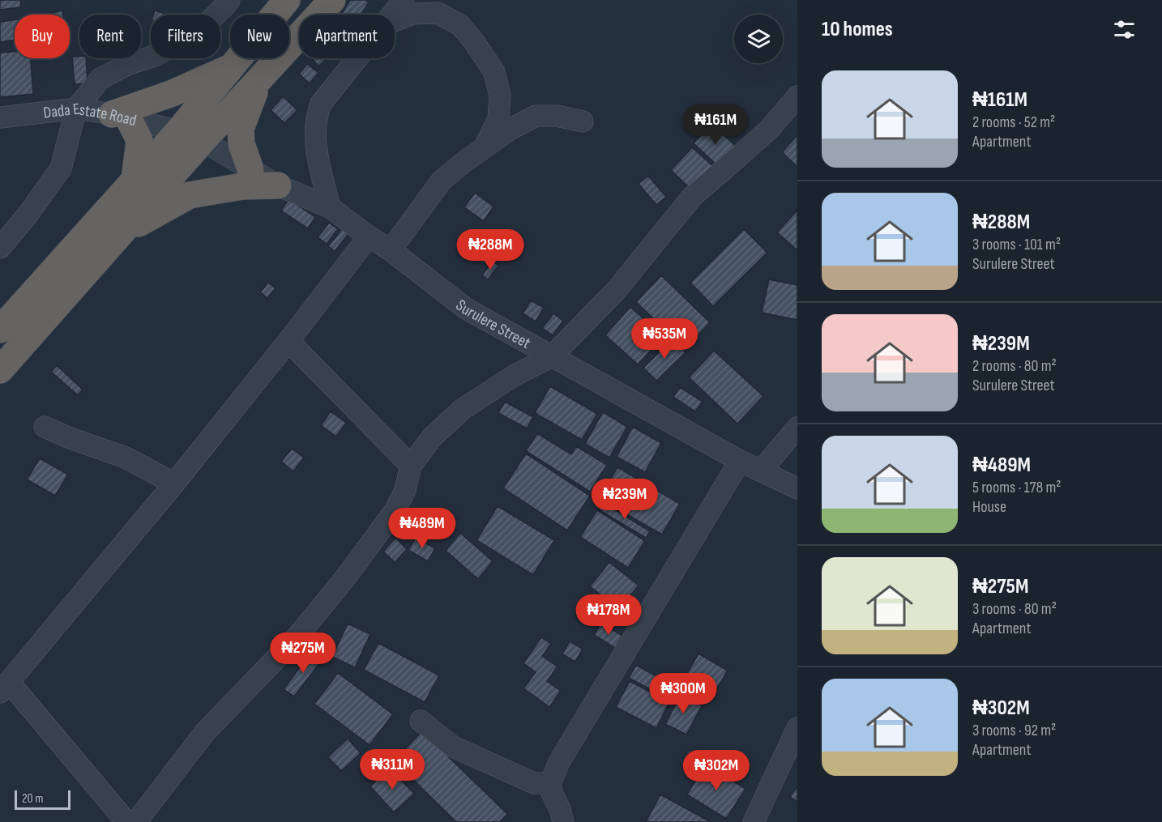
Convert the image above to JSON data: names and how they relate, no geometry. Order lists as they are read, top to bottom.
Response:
{
  "streets": {
    "street": ["Dada Estate Road", "Surulere Street"]
  },
  "crossings": [
    ["Dada Estate Road", "Surulere Street"]
  ],
  "scale_bar": "20 m",
  "page": {
    "heading": "10 homes",
    "chip": [
      "Buy",
      "Rent",
      "Filters",
      "New",
      "Apartment"
    ],
    "list": [
      {
        "name": "₦161M",
        "note": "2 rooms · 52 m² · Apartment"
      },
      {
        "name": "₦288M",
        "note": "3 rooms · 101 m² · Surulere Street"
      },
      {
        "name": "₦239M",
        "note": "2 rooms · 80 m² · Surulere Street"
      },
      {
        "name": "₦489M",
        "note": "5 rooms · 178 m² · House"
      },
      {
        "name": "₦275M",
        "note": "3 rooms · 80 m² · Apartment"
      },
      {
        "name": "₦302M",
        "note": "3 rooms · 92 m² · Apartment"
      }
    ],
    "price": [
      "₦161M",
      "₦288M",
      "₦535M",
      "₦239M",
      "₦489M",
      "₦178M",
      "₦275M",
      "₦300M",
      "₦311M",
      "₦302M"
    ],
    "scale": "20 m"
  }
}
